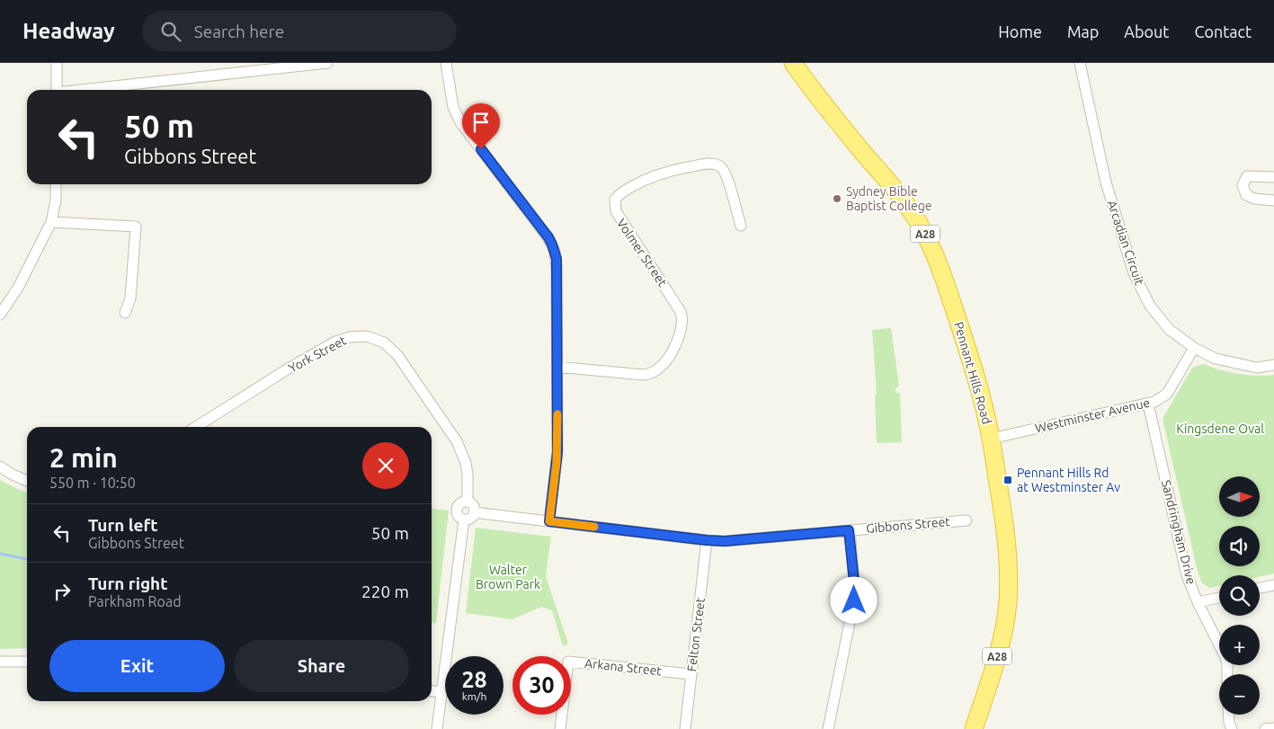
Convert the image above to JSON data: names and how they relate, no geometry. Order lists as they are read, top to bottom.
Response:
{
  "streets": {
    "highway": ["A28", "Pennant Hills Road"],
    "street": [
      "Arcadian Circuit",
      "Volmer Street",
      "York Street",
      "Westminster Avenue",
      "Gibbons Street",
      "Sandringham Drive",
      "Felton Street",
      "Arkana Street"
    ]
  },
  "crossings": [
    ["Arcadian Circuit", "Westminster Avenue"],
    ["York Street", "Gibbons Street"],
    ["Pennant Hills Road", "Westminster Avenue"],
    ["Westminster Avenue", "Sandringham Drive"],
    ["Gibbons Street", "Felton Street"],
    ["Felton Street", "Arkana Street"]
  ],
  "parks": ["Kingsdene Oval", "Walter Brown Park"],
  "places": {
    "other": ["Sydney Bible Baptist College"],
    "transit": ["Pennant Hills Rd at Westminster Av"]
  },
  "north": "right",
  "page": {
    "header": "Headway",
    "search": "Search here",
    "nav": [
      "Home",
      "Map",
      "About",
      "Contact"
    ],
    "turn": ["50 m", "Gibbons Street"],
    "heading": ["2 min", "550 m · 10:50"],
    "map_buttons": ["+", "−"],
    "list": [
      {
        "name": "Turn left",
        "note": "Gibbons Street",
        "value": "50 m"
      },
      {
        "name": "Turn right",
        "note": "Parkham Road",
        "value": "220 m"
      }
    ],
    "buttons": ["Exit", "Share"],
    "speed": "28 km/h",
    "limit": "30"
  }
}
